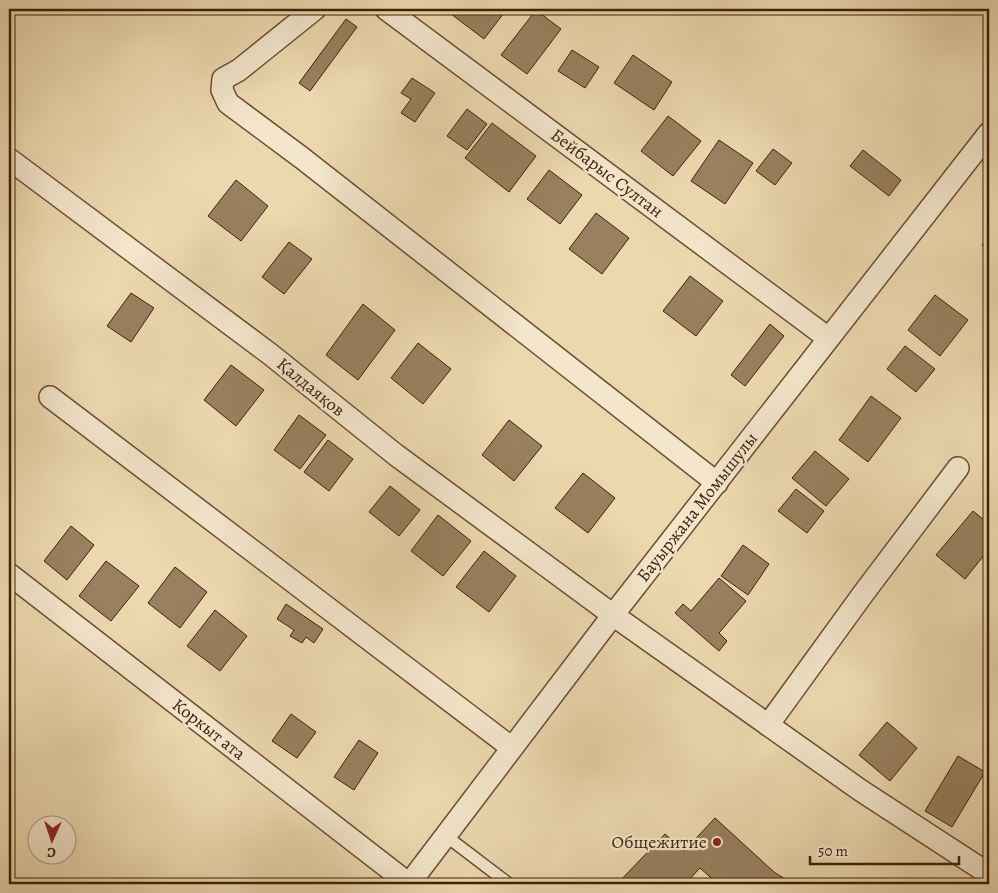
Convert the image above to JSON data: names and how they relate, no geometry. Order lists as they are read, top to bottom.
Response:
{
  "streets": {
    "street": [
      "Бейбарыс Султан",
      "Қалдаяқов",
      "Бауыржана Момышулы",
      "Коркыт ата"
    ]
  },
  "crossings": [
    ["Бейбарыс Султан", "Бауыржана Момышулы"],
    ["Қалдаяқов", "Бауыржана Момышулы"],
    ["Бауыржана Момышулы", "Коркыт ата"]
  ],
  "places": ["Общежитие"],
  "scale_bar": "50 m",
  "north": "bottom"
}
